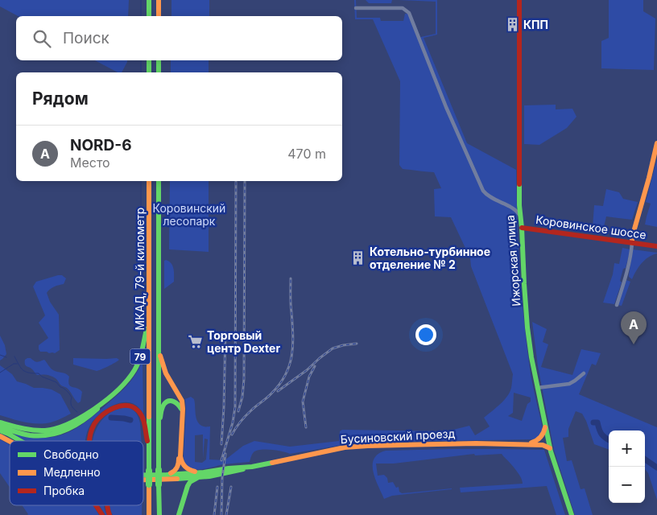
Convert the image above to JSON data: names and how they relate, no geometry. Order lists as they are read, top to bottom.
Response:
{
  "streets": {
    "main road": [
      "Коровинское шоссе",
      "Ижорская улица",
      "МКАД, 79-й километр",
      "79",
      "Бусиновский проезд"
    ]
  },
  "crossings": [
    ["Коровинское шоссе", "Ижорская улица"],
    ["Ижорская улица", "Бусиновский проезд"],
    ["МКАД, 79-й километр", "79"]
  ],
  "parks": ["Коровинский лесопарк"],
  "places": {
    "building": ["КПП", "Котельно-турбинное отделение № 2"],
    "supermarket": ["Торговый центр Dexter"]
  },
  "legend": ["Свободно", "Медленно", "Пробка"],
  "page": {
    "search": "Поиск",
    "heading": "Рядом",
    "list": [
      {
        "mark": "A",
        "name": "NORD-6",
        "note": "Место",
        "value": "470 m"
      }
    ],
    "pins": "A",
    "map_buttons": ["+", "−"]
  }
}
